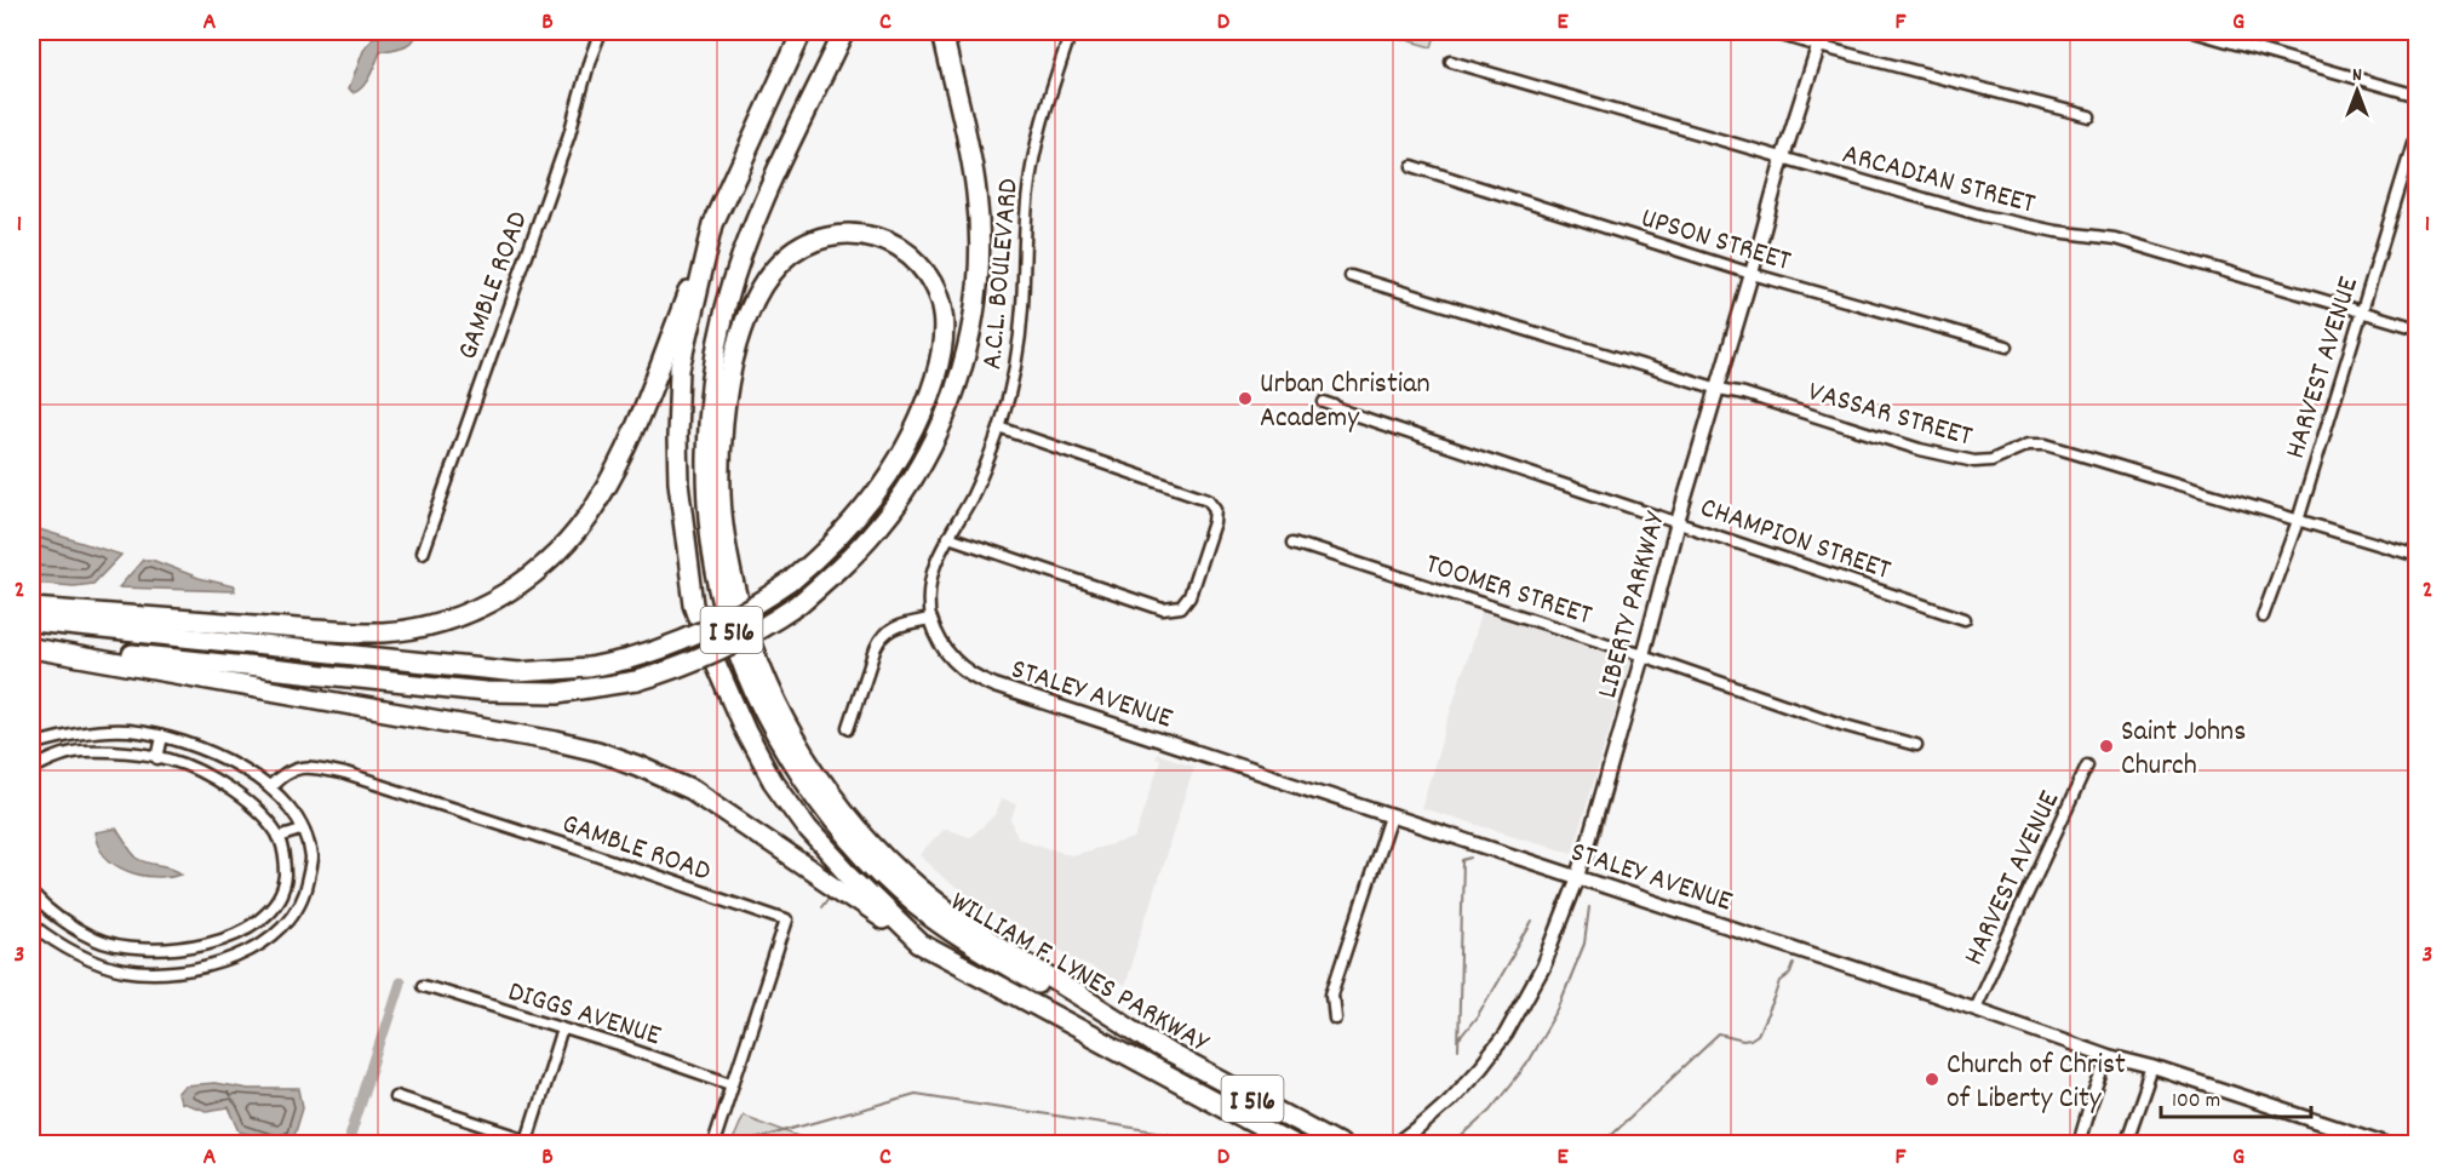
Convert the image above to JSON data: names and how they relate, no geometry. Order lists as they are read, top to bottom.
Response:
{
  "streets": {
    "highway": ["I 516", "WILLIAM F. LYNES PARKWAY"],
    "street": [
      "ARCADIAN STREET",
      "UPSON STREET",
      "A.C.L. BOULEVARD",
      "GAMBLE ROAD",
      "HARVEST AVENUE",
      "VASSAR STREET",
      "CHAMPION STREET",
      "TOOMER STREET",
      "LIBERTY PARKWAY",
      "STALEY AVENUE",
      "DIGGS AVENUE"
    ]
  },
  "crossings": [
    ["ARCADIAN STREET", "HARVEST AVENUE"],
    ["ARCADIAN STREET", "LIBERTY PARKWAY"],
    ["UPSON STREET", "LIBERTY PARKWAY"],
    ["A.C.L. BOULEVARD", "STALEY AVENUE"],
    ["GAMBLE ROAD", "DIGGS AVENUE"],
    ["HARVEST AVENUE", "VASSAR STREET"],
    ["HARVEST AVENUE", "STALEY AVENUE"],
    ["VASSAR STREET", "LIBERTY PARKWAY"],
    ["CHAMPION STREET", "LIBERTY PARKWAY"],
    ["TOOMER STREET", "LIBERTY PARKWAY"],
    ["LIBERTY PARKWAY", "STALEY AVENUE"]
  ],
  "places": ["Urban Christian Academy", "Saint Johns Church", "Church of Christ of Liberty City"],
  "scale_bar": "100 m",
  "north": "top",
  "grid": {
    "columns": [
      "A",
      "B",
      "C",
      "D",
      "E",
      "F",
      "G"
    ],
    "rows": ["1", "2", "3"]
  }
}
